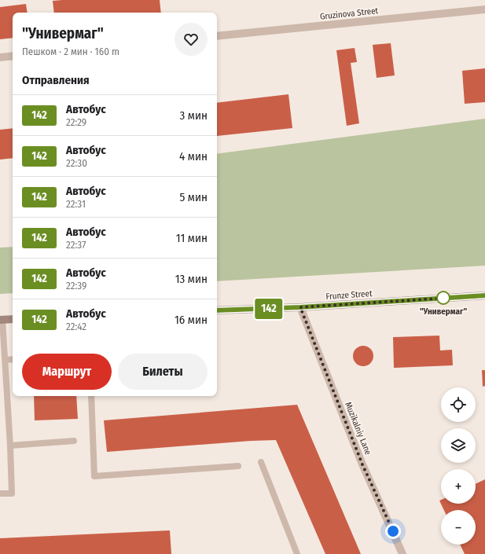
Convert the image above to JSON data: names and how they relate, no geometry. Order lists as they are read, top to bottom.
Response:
{
  "streets": {
    "main road": ["Frunze Street"],
    "street": ["Gruzinova Street", "Muzikalniy Lane"]
  },
  "crossings": [
    ["Frunze Street", "Muzikalniy Lane"]
  ],
  "places": ["\"Универмаг\""],
  "lines": ["bus line 142"],
  "page": {
    "on_map": "142",
    "heading": [
      ["\"Универмаг\"", "Пешком · 2 мин · 160 m"],
      "Отправления"
    ],
    "list": [
      {
        "mark": "142",
        "name": "Автобус",
        "note": "22:29",
        "value": "3 мин"
      },
      {
        "mark": "142",
        "name": "Автобус",
        "note": "22:30",
        "value": "4 мин"
      },
      {
        "mark": "142",
        "name": "Автобус",
        "note": "22:31",
        "value": "5 мин"
      },
      {
        "mark": "142",
        "name": "Автобус",
        "note": "22:37",
        "value": "11 мин"
      },
      {
        "mark": "142",
        "name": "Автобус",
        "note": "22:39",
        "value": "13 мин"
      },
      {
        "mark": "142",
        "name": "Автобус",
        "note": "22:42",
        "value": "16 мин"
      }
    ],
    "buttons": ["Маршрут", "Билеты"],
    "map_buttons": ["+", "−"]
  }
}
